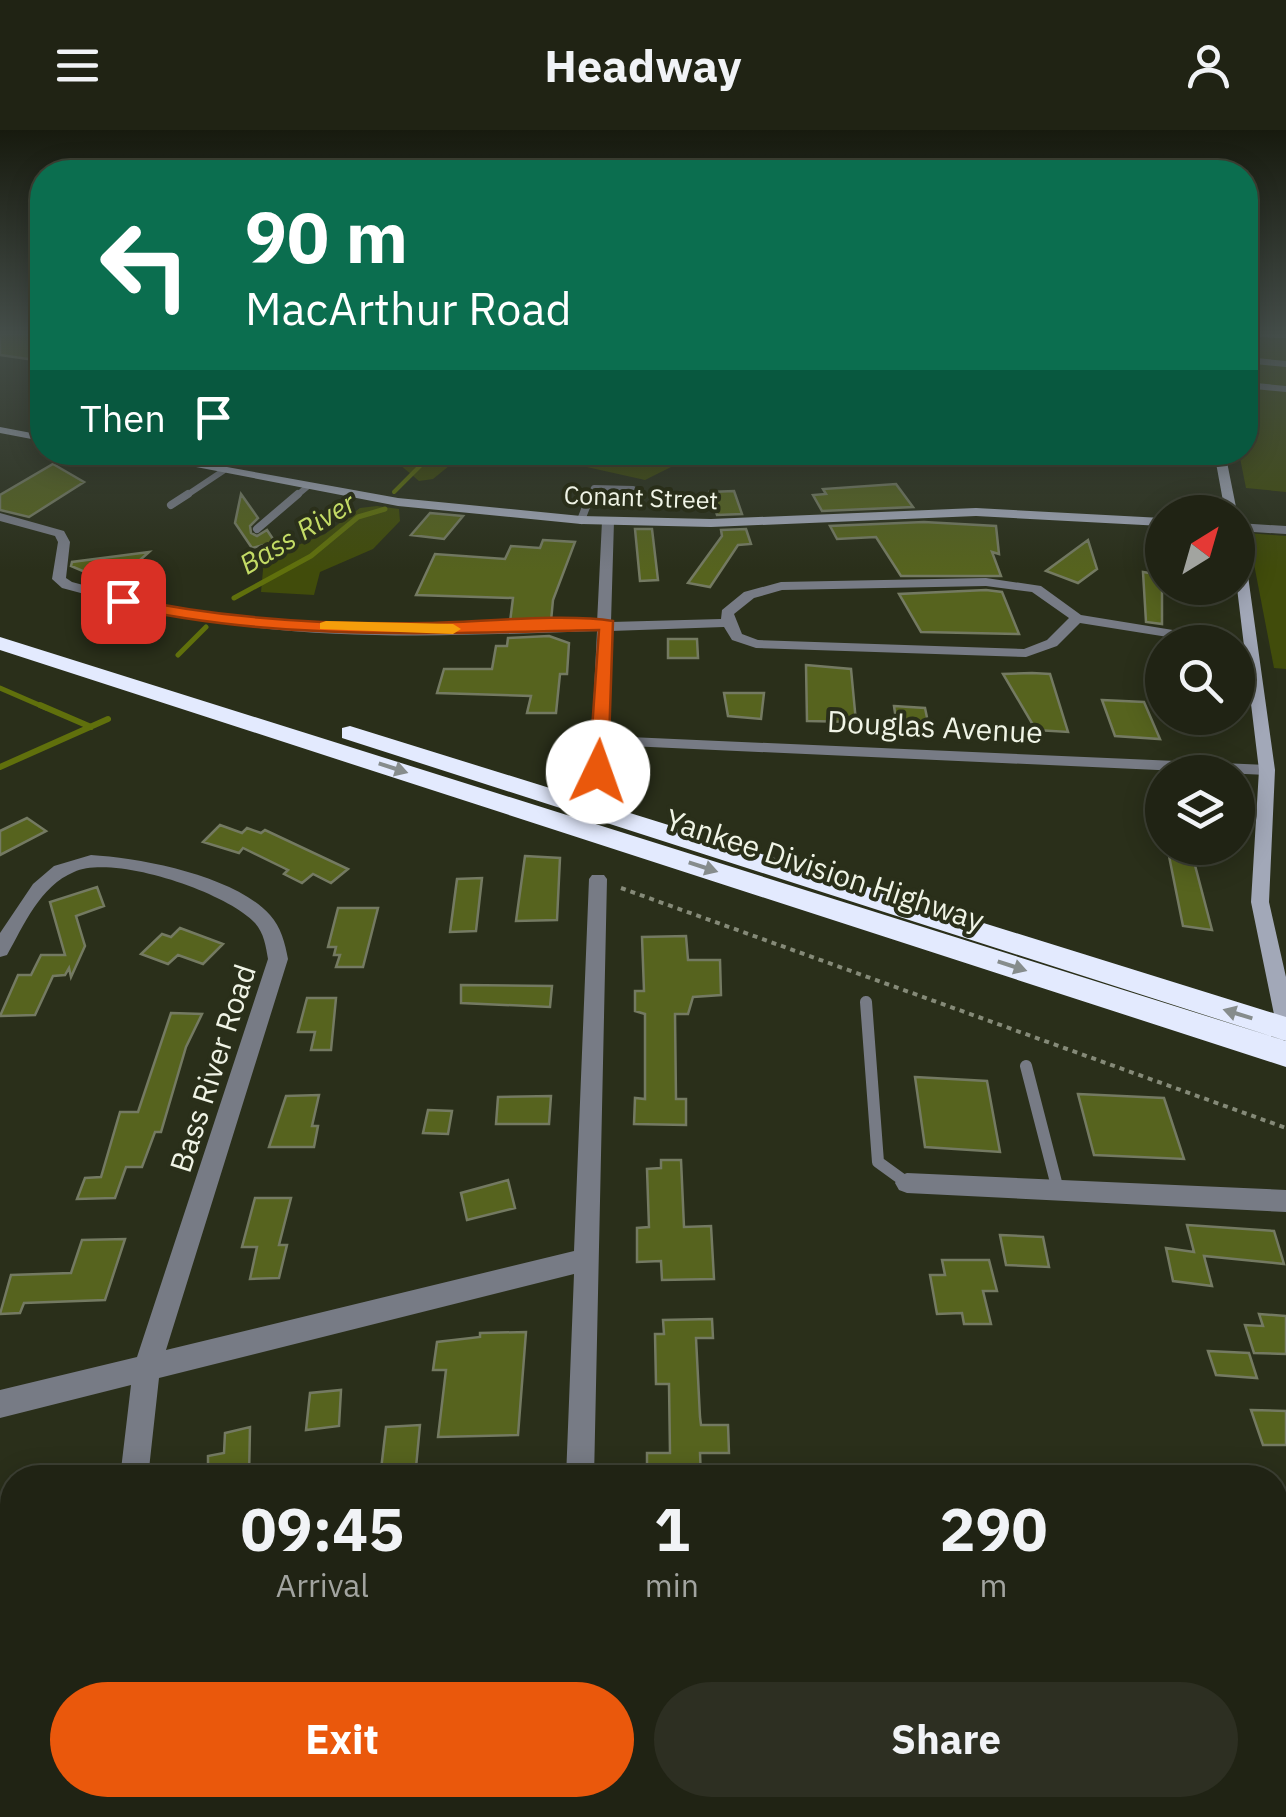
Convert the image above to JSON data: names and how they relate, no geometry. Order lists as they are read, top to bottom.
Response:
{
  "streets": {
    "highway": ["Yankee Division Highway"],
    "main road": ["Conant Street"],
    "street": ["Douglas Avenue", "Bass River Road"]
  },
  "water": ["Bass River"],
  "north": "top right",
  "page": {
    "header": "Headway",
    "turn": ["90 m", "MacArthur Road"],
    "then": "Then",
    "eta": [
      "09:45",
      "Arrival",
      "1",
      "min",
      "290",
      "m"
    ],
    "buttons": ["Exit", "Share"]
  }
}
